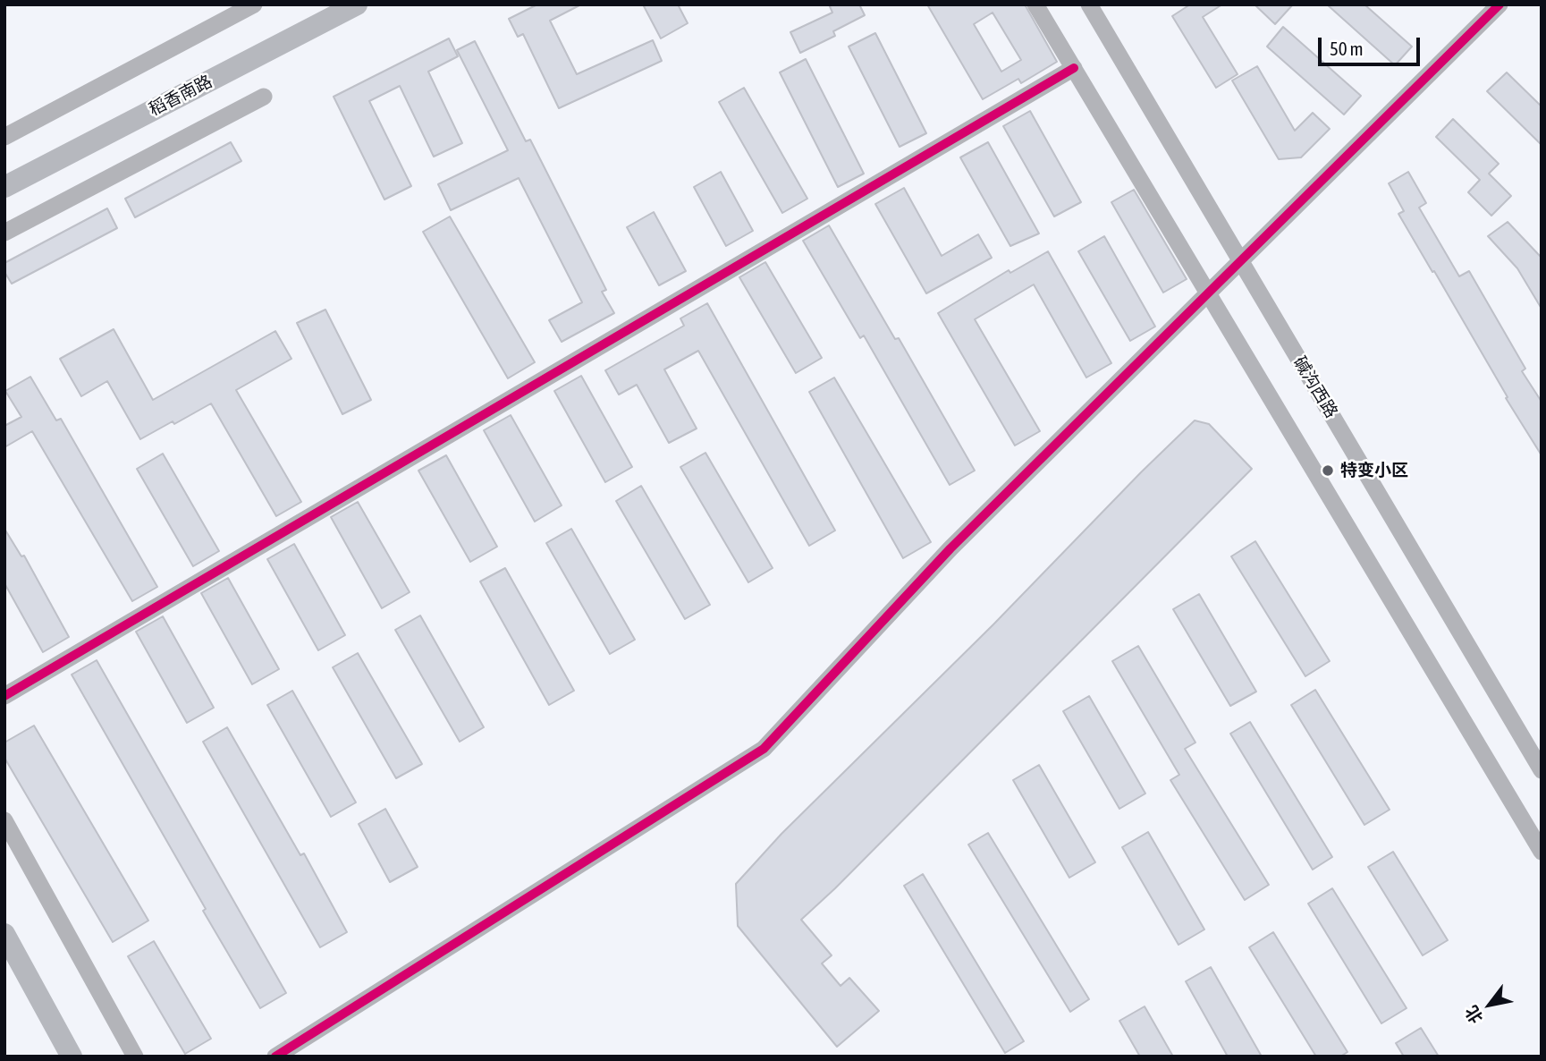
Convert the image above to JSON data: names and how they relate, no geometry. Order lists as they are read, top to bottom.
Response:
{
  "streets": {
    "main road": ["稻香南路"],
    "street": ["碱沟西路"]
  },
  "places": ["特变小区"],
  "scale_bar": "50 m",
  "north": "bottom left"
}
